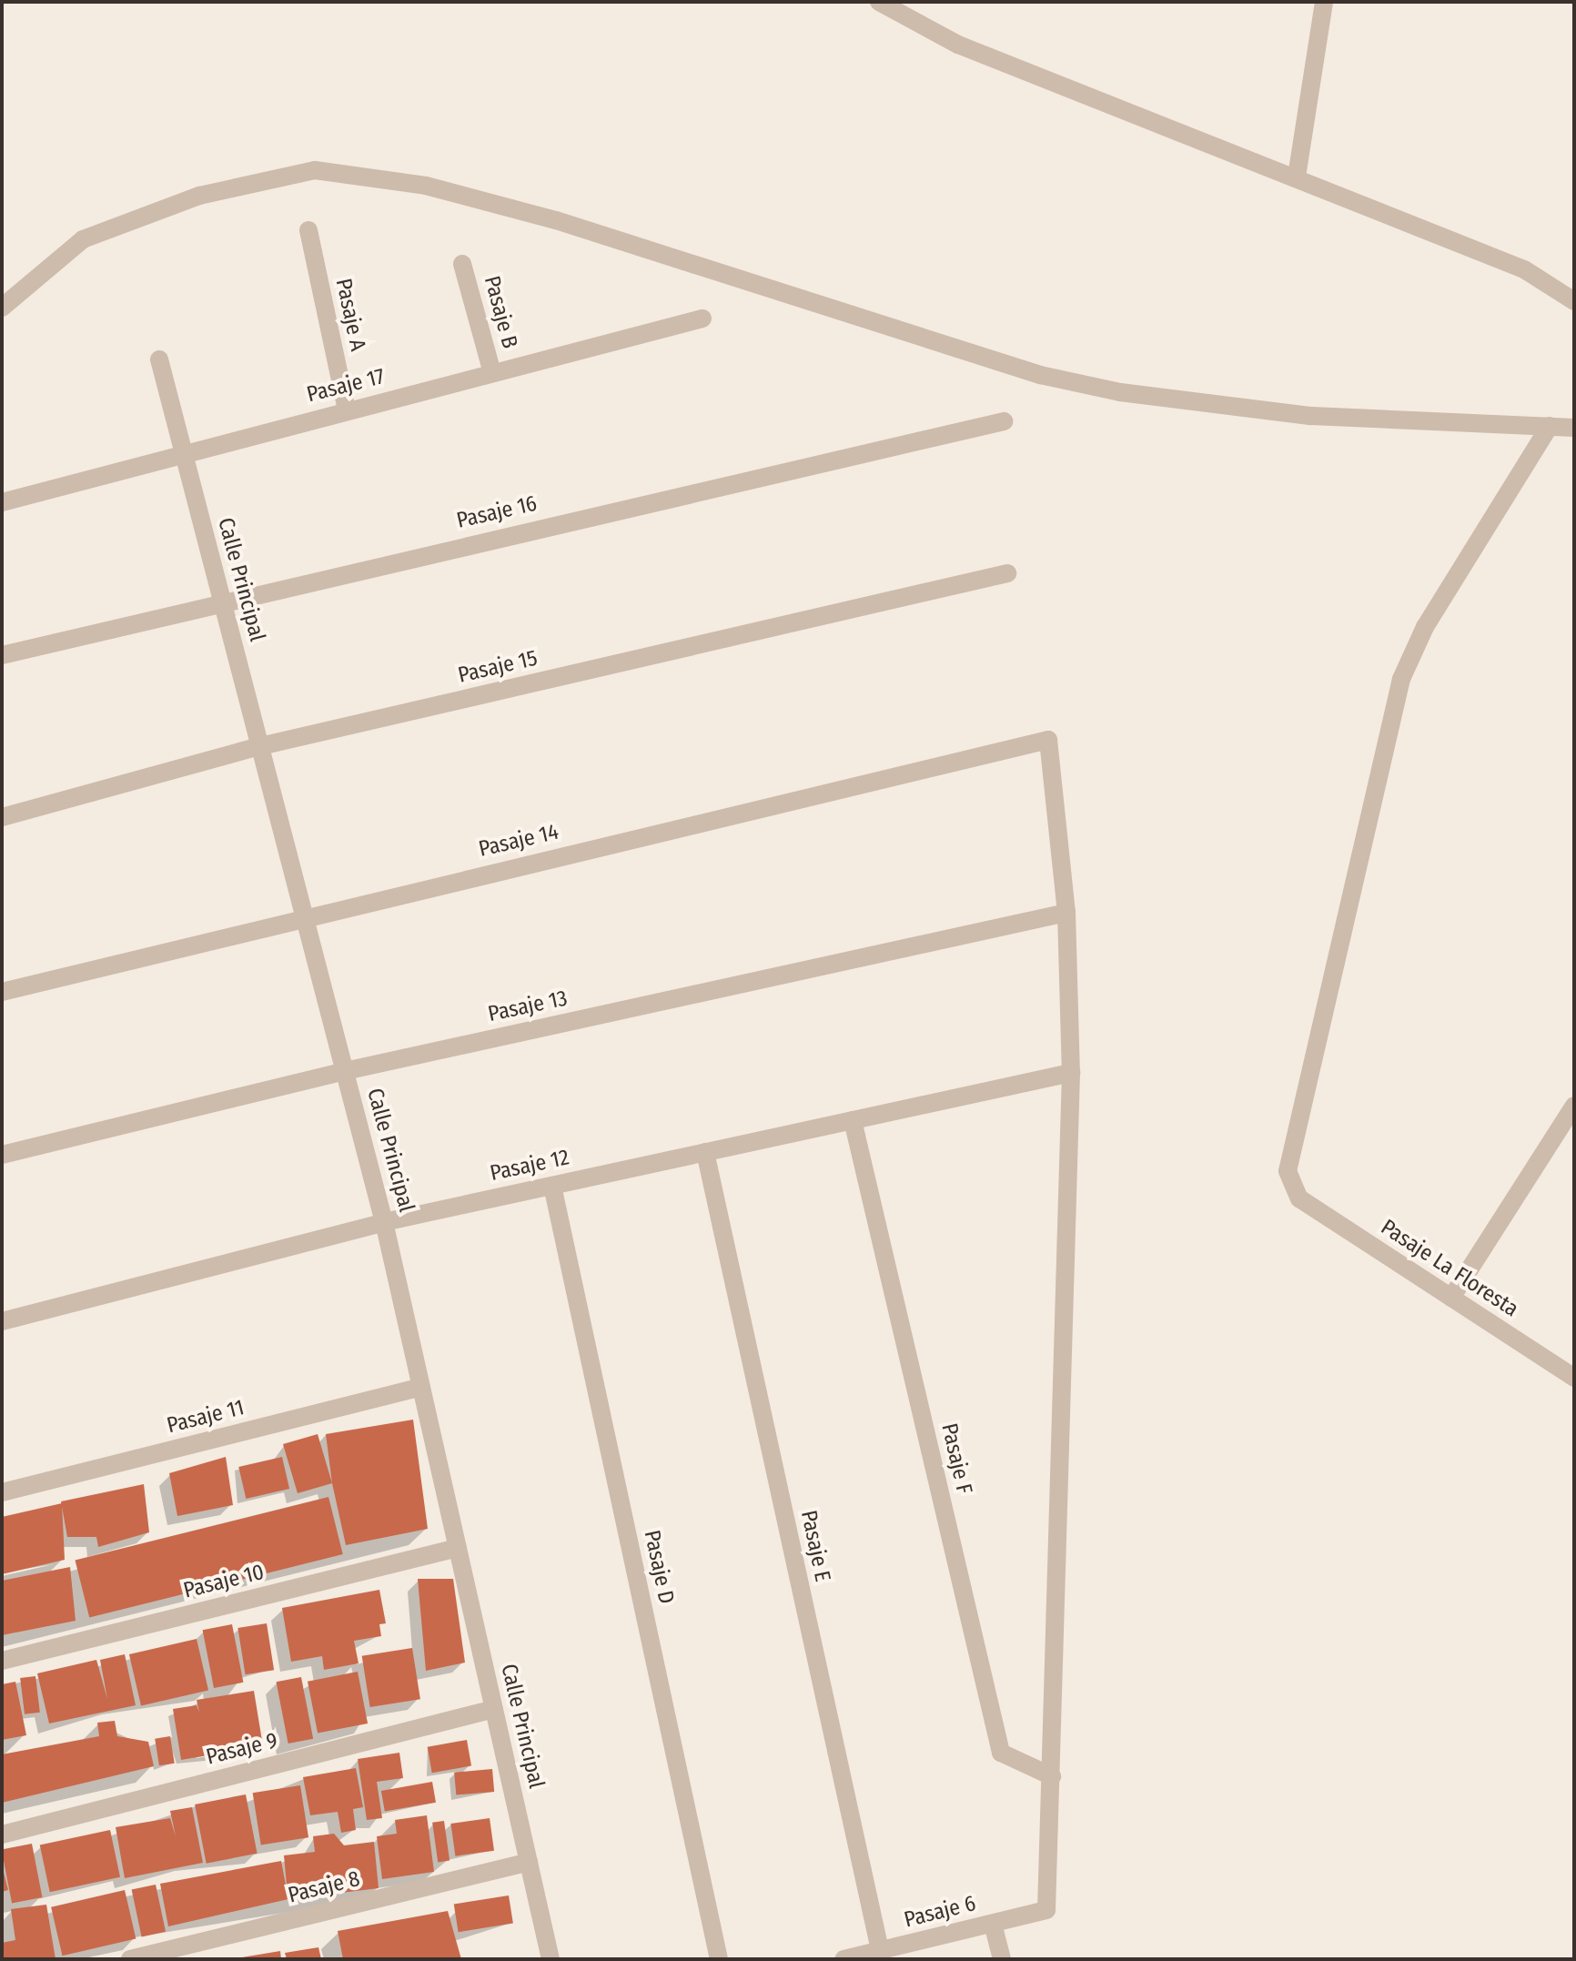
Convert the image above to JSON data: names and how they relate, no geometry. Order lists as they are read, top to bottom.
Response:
{
  "streets": {
    "street": [
      "Pasaje B",
      "Pasaje A",
      "Pasaje 17",
      "Pasaje 16",
      "Calle Principal",
      "Pasaje 15",
      "Pasaje 14",
      "Pasaje 13",
      "Pasaje 12",
      "Pasaje La Floresta",
      "Pasaje 11",
      "Pasaje F",
      "Pasaje E",
      "Pasaje D",
      "Pasaje 10",
      "Pasaje 9",
      "Pasaje 8",
      "Pasaje 6"
    ]
  },
  "crossings": [
    ["Pasaje B", "Pasaje 17"],
    ["Pasaje A", "Pasaje 17"],
    ["Pasaje 17", "Calle Principal"],
    ["Pasaje 16", "Calle Principal"],
    ["Calle Principal", "Pasaje 15"],
    ["Calle Principal", "Pasaje 14"],
    ["Calle Principal", "Pasaje 13"],
    ["Calle Principal", "Pasaje 12"],
    ["Calle Principal", "Pasaje 11"],
    ["Calle Principal", "Pasaje 10"],
    ["Calle Principal", "Pasaje 9"],
    ["Calle Principal", "Pasaje 8"],
    ["Pasaje 14", "Pasaje 13"],
    ["Pasaje 12", "Pasaje F"],
    ["Pasaje 12", "Pasaje E"],
    ["Pasaje 12", "Pasaje D"],
    ["Pasaje F", "Pasaje 6"],
    ["Pasaje E", "Pasaje 6"]
  ]
}
